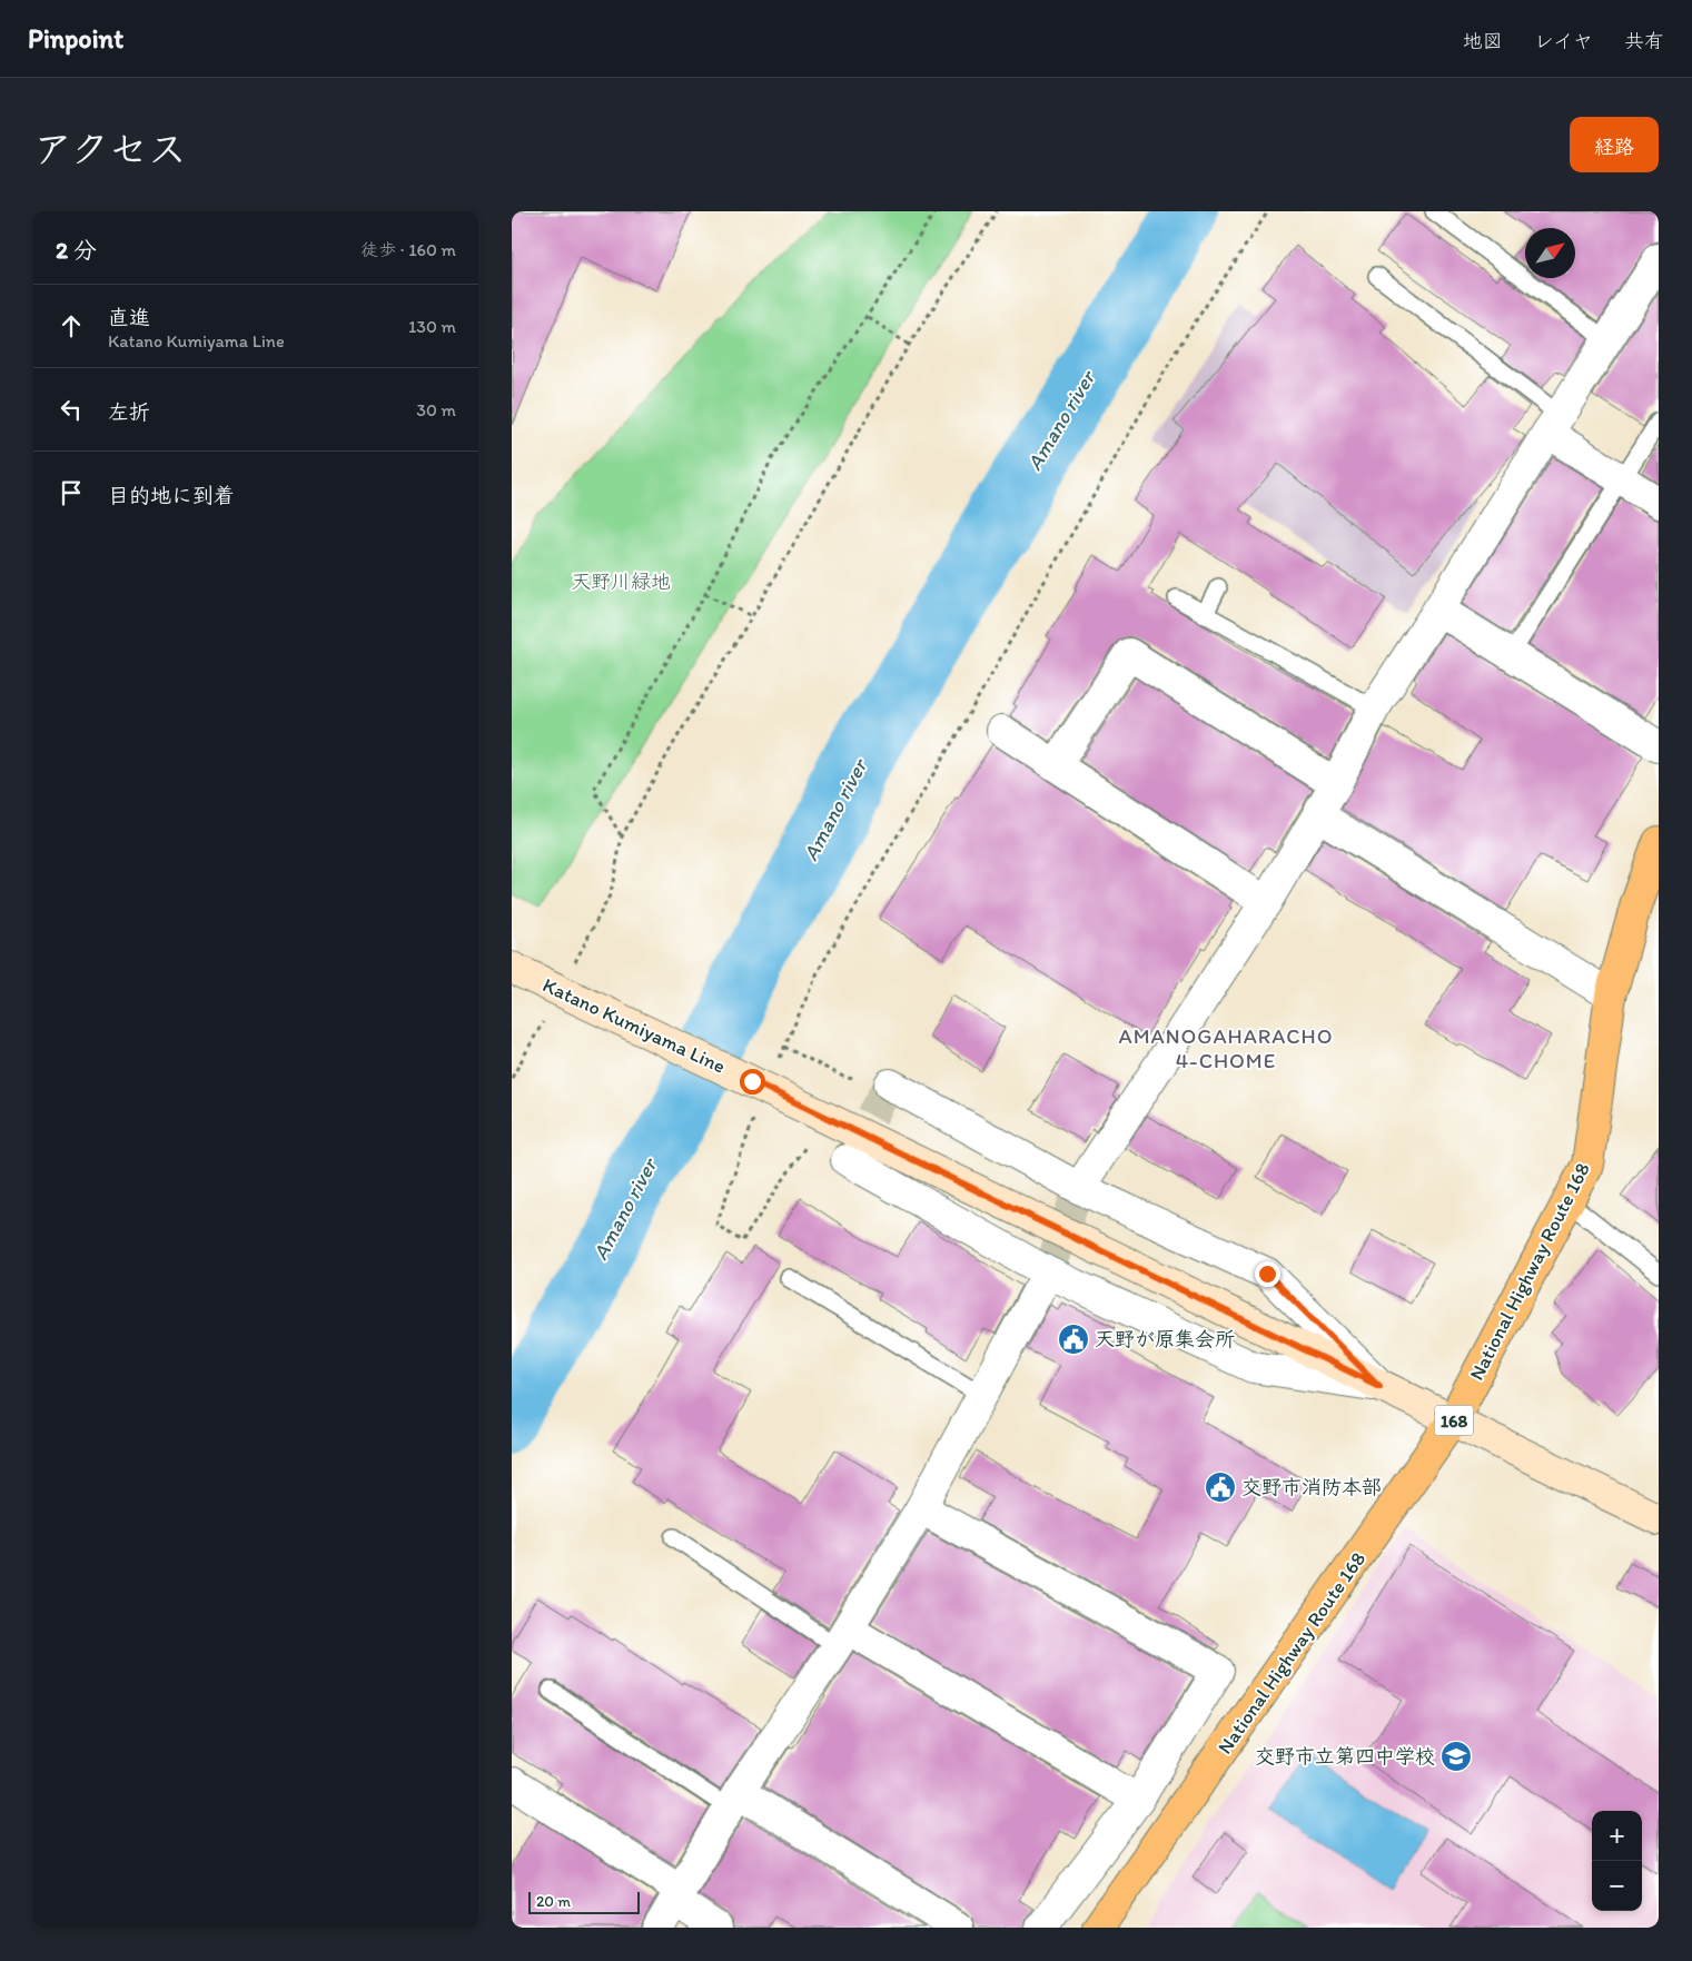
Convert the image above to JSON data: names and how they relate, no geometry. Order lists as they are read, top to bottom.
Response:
{
  "streets": {
    "highway": ["National Highway Route 168", "168"],
    "main road": ["Katano Kumiyama Line"]
  },
  "crossings": [
    ["Katano Kumiyama Line", "National Highway Route 168"]
  ],
  "districts": ["AMANOGAHARACHO 4-CHOME"],
  "water": ["Amano river"],
  "parks": ["天野川緑地"],
  "places": {
    "public building": ["天野が原集会所", "交野市消防本部"],
    "school or university": ["交野市立第四中学校"]
  },
  "scale_bar": "20 m",
  "north": "top right",
  "page": {
    "header": "Pinpoint",
    "nav": ["地図", "レイヤ", "共有"],
    "title": "アクセス",
    "buttons": "経路",
    "heading": ["2 分", "徒歩 · 160 m"],
    "list": [
      ["直進", "Katano Kumiyama Line", "130 m"],
      ["左折", "30 m"],
      "目的地に到着"
    ],
    "map_buttons": ["+", "−"],
    "scale": "20 m"
  }
}
